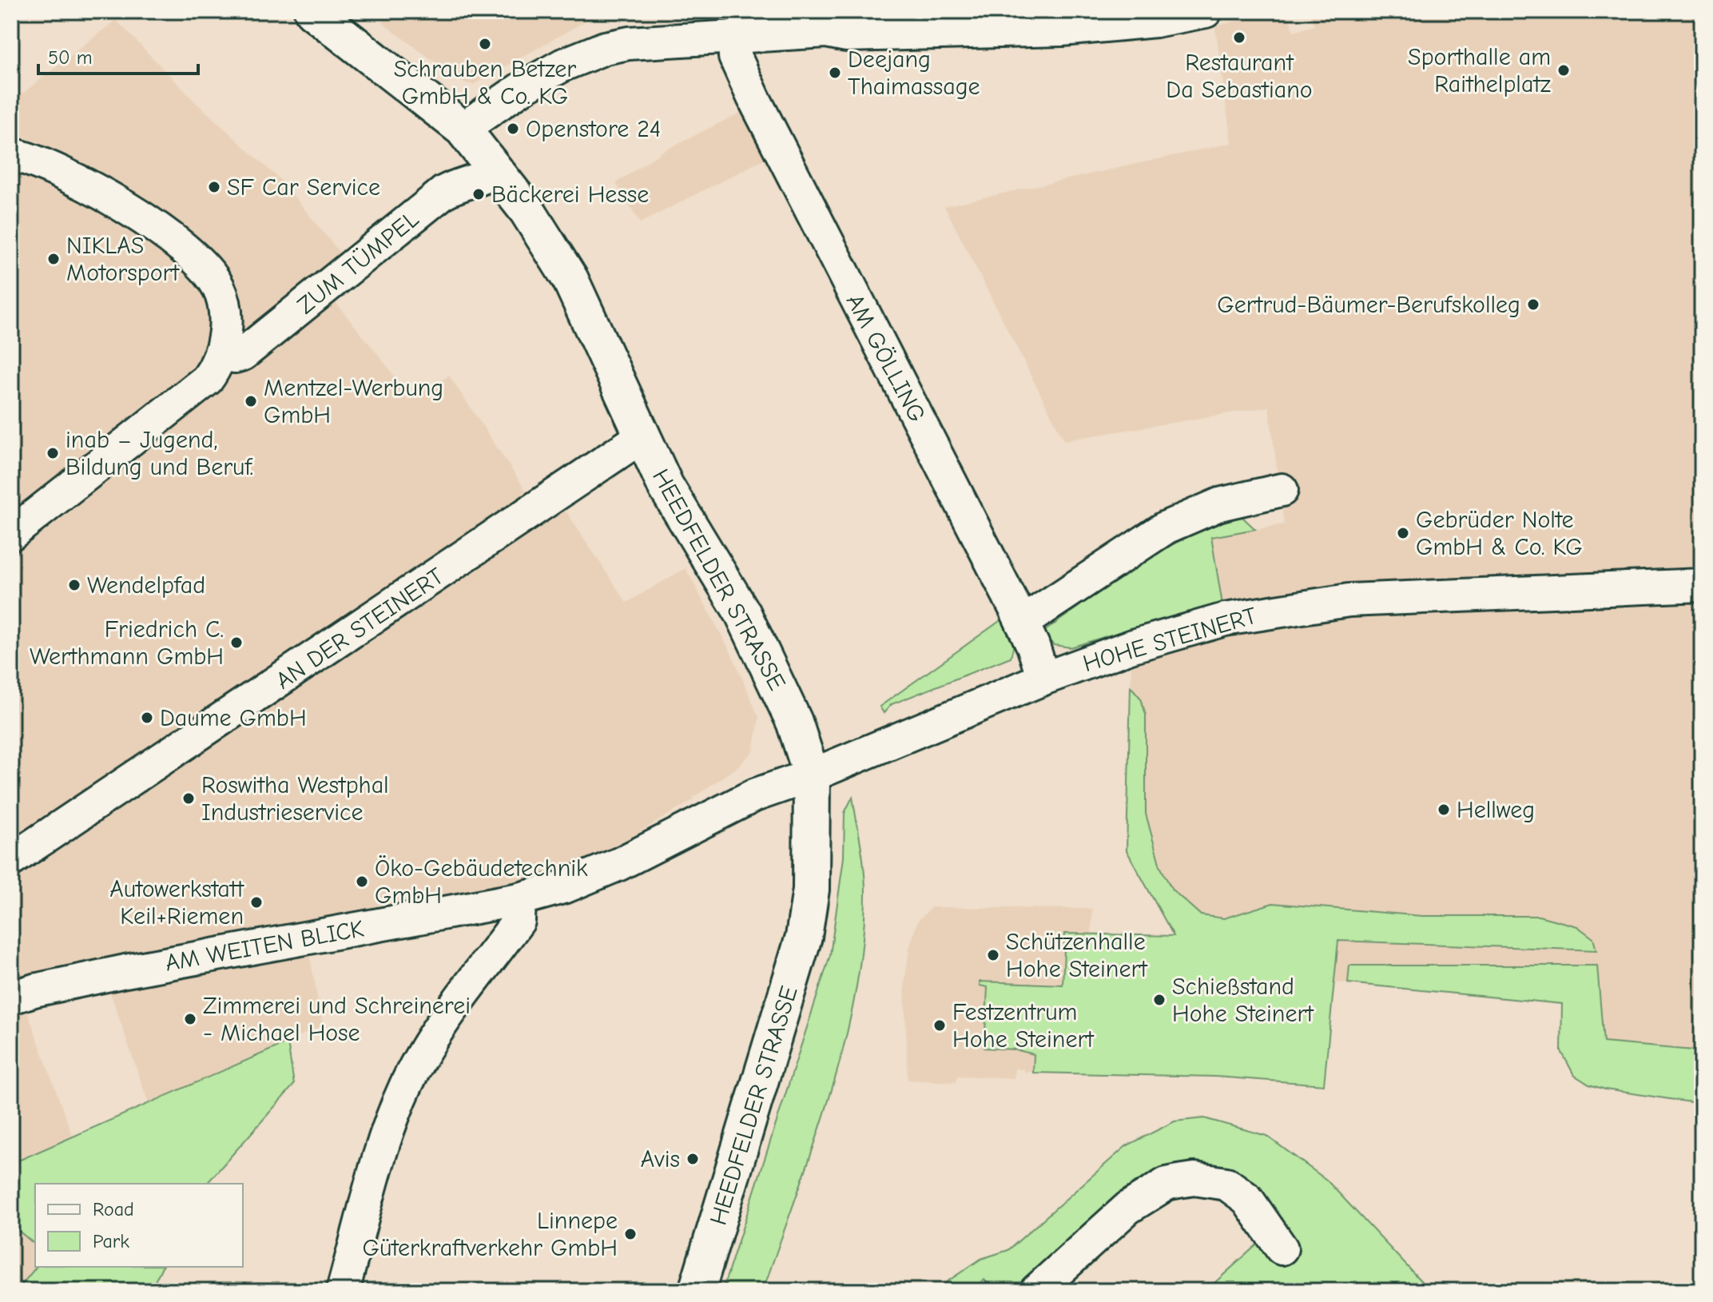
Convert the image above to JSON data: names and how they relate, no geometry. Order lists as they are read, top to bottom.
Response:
{
  "streets": {
    "main road": ["HEEDFELDER STRASSE"],
    "street": [
      "ZUM TÜMPEL",
      "AM GÖLLING",
      "AN DER STEINERT",
      "HOHE STEINERT",
      "AM WEITEN BLICK"
    ]
  },
  "crossings": [
    ["ZUM TÜMPEL", "HEEDFELDER STRASSE"],
    ["AM GÖLLING", "HOHE STEINERT"],
    ["HEEDFELDER STRASSE", "AN DER STEINERT"],
    ["HEEDFELDER STRASSE", "HOHE STEINERT"],
    ["HEEDFELDER STRASSE", "AM WEITEN BLICK"],
    ["HOHE STEINERT", "AM WEITEN BLICK"]
  ],
  "places": [
    "Restaurant Da Sebastiano",
    "Schrauben Betzer GmbH & Co. KG",
    "Sporthalle am Raithelplatz",
    "Deejang Thaimassage",
    "Openstore 24",
    "SF Car Service",
    "Bäckerei Hesse",
    "NIKLAS Motorsport",
    "Gertrud-Bäumer-Berufskolleg",
    "Mentzel-Werbung GmbH",
    "inab – Jugend, Bildung und Beruf.",
    "Gebrüder Nolte GmbH & Co. KG",
    "Wendelpfad",
    "Friedrich C. Werthmann GmbH",
    "Daume GmbH",
    "Roswitha Westphal Industrieservice",
    "Hellweg",
    "Öko-Gebäudetechnik GmbH",
    "Autowerkstatt Keil+Riemen",
    "Schützenhalle Hohe Steinert",
    "Schießstand Hohe Steinert",
    "Zimmerei und Schreinerei - Michael Hose",
    "Festzentrum Hohe Steinert",
    "Avis",
    "Linnepe Güterkraftverkehr GmbH"
  ],
  "legend": ["Road", "Park"],
  "scale_bar": "50 m"
}
